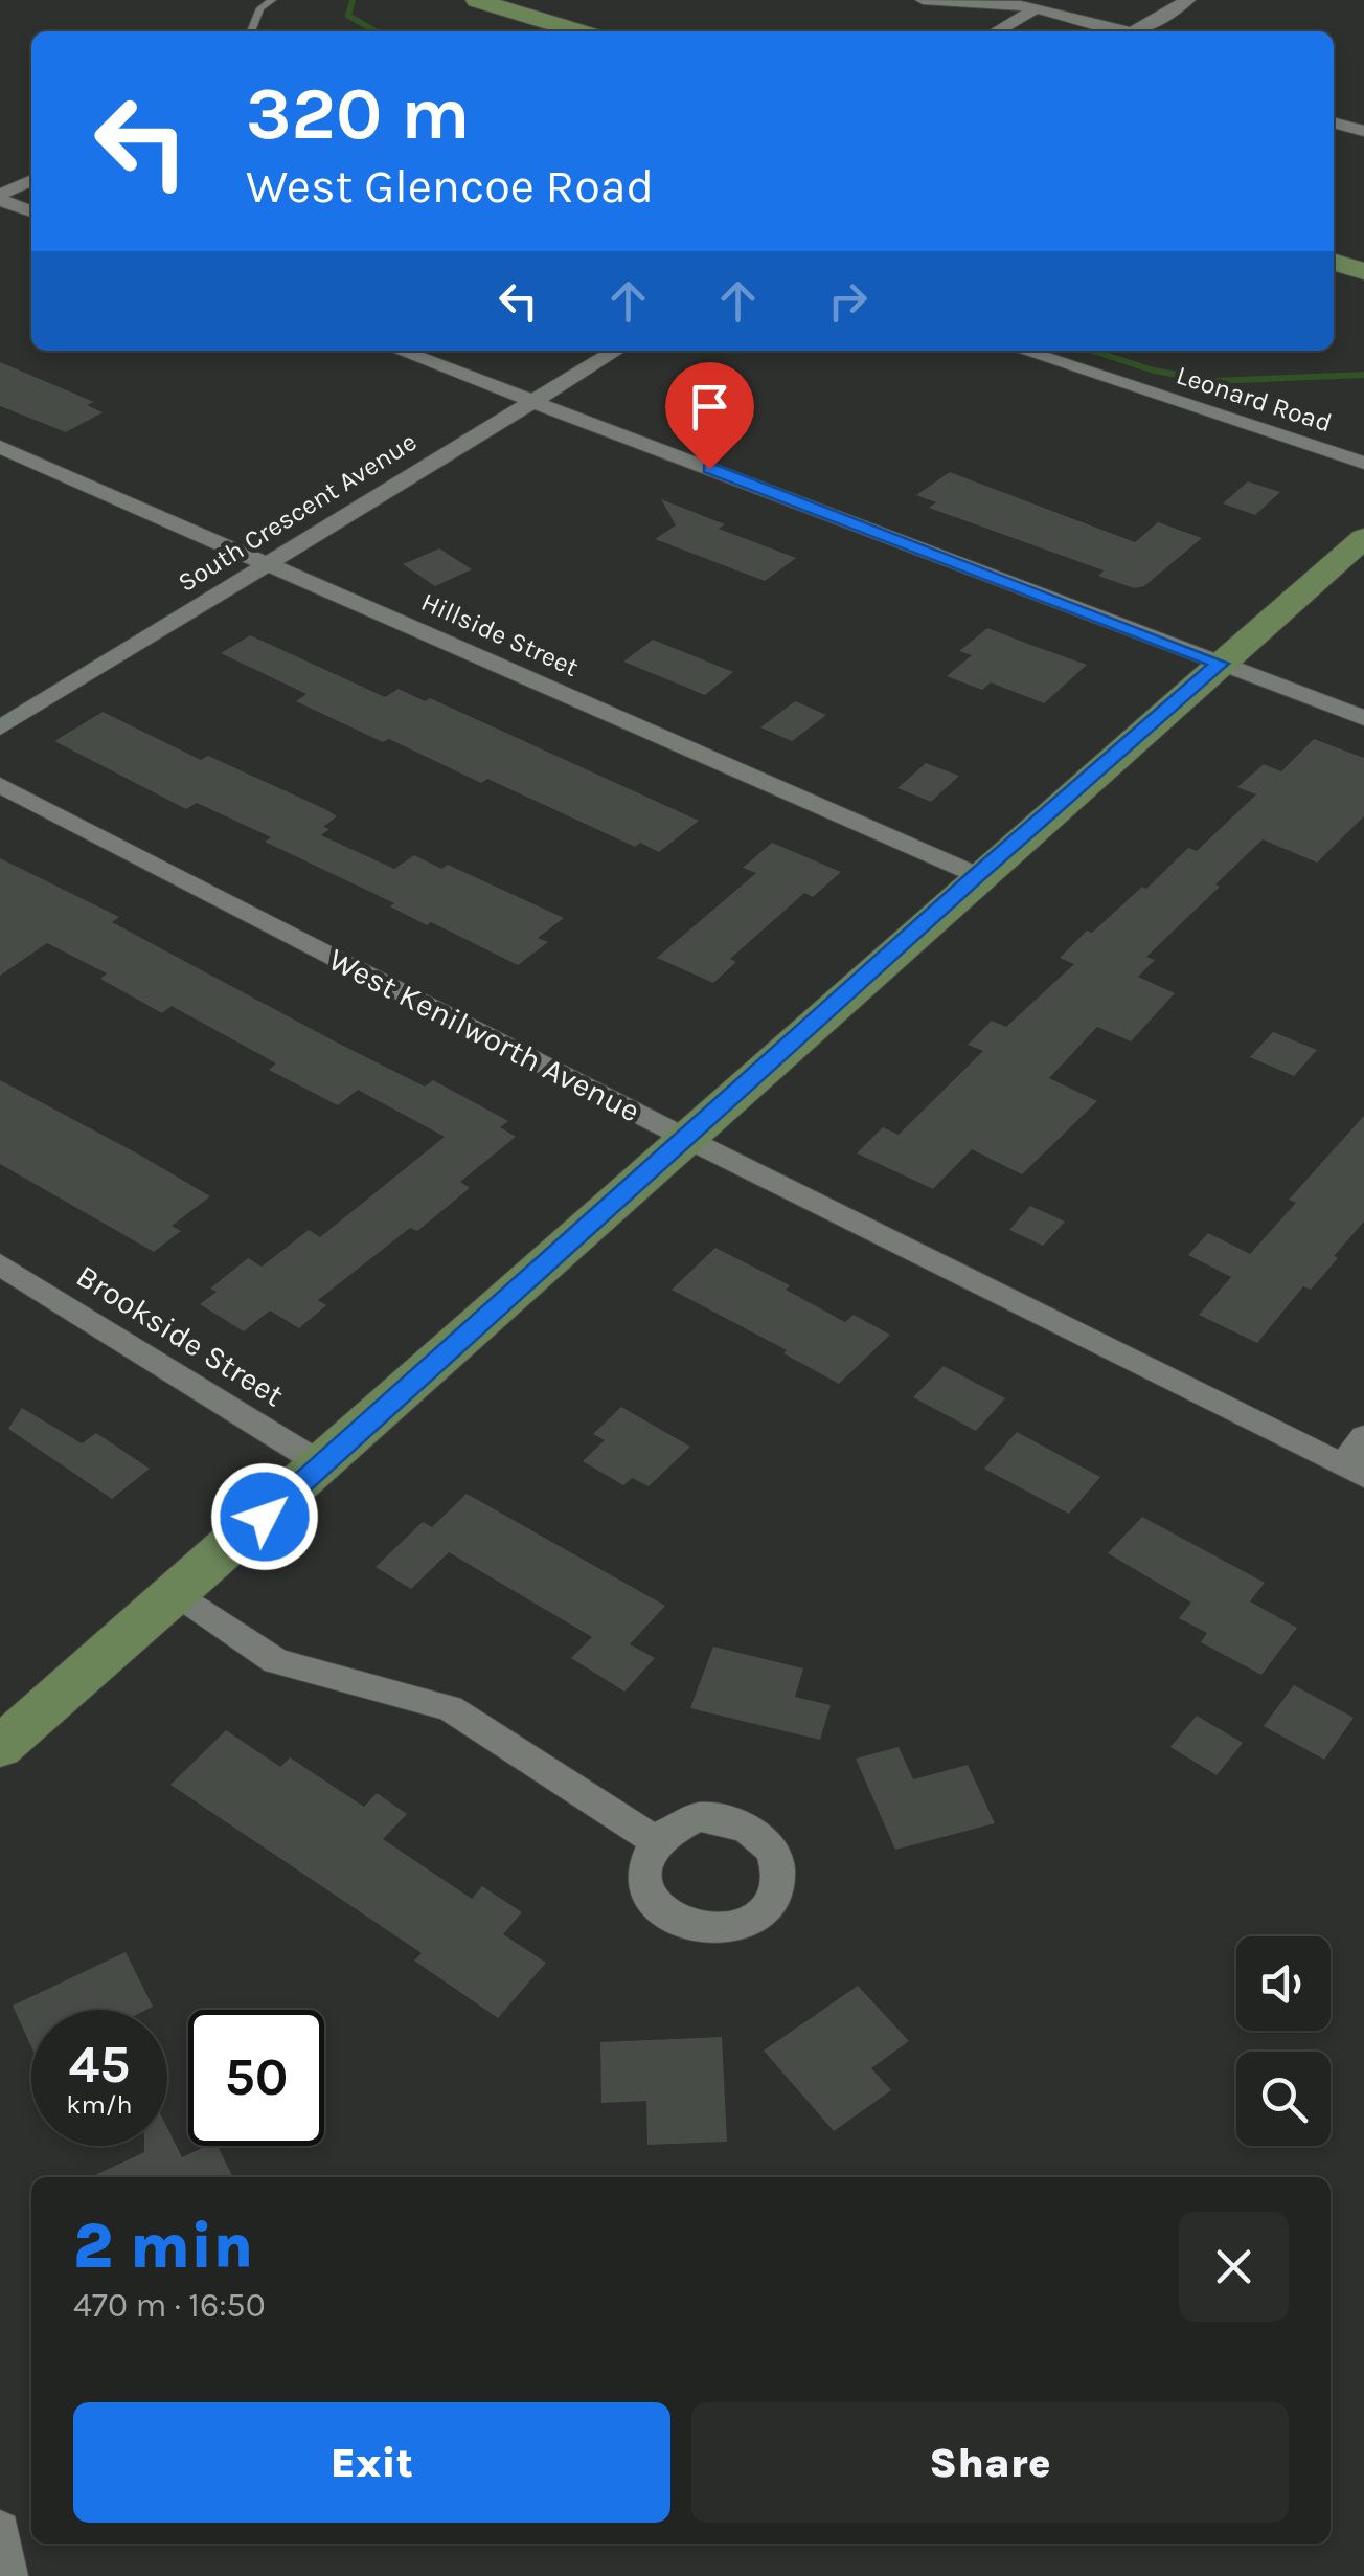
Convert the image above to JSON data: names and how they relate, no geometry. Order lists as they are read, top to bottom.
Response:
{
  "streets": {
    "street": [
      "Leonard Road",
      "South Crescent Avenue",
      "Hillside Street",
      "West Kenilworth Avenue",
      "Brookside Street"
    ]
  },
  "crossings": [
    ["South Crescent Avenue", "Hillside Street"]
  ],
  "page": {
    "turn": ["320 m", "West Glencoe Road"],
    "speed": "45 km/h",
    "limit": "50",
    "heading": ["2 min", "470 m · 16:50"],
    "buttons": ["Exit", "Share"]
  }
}
